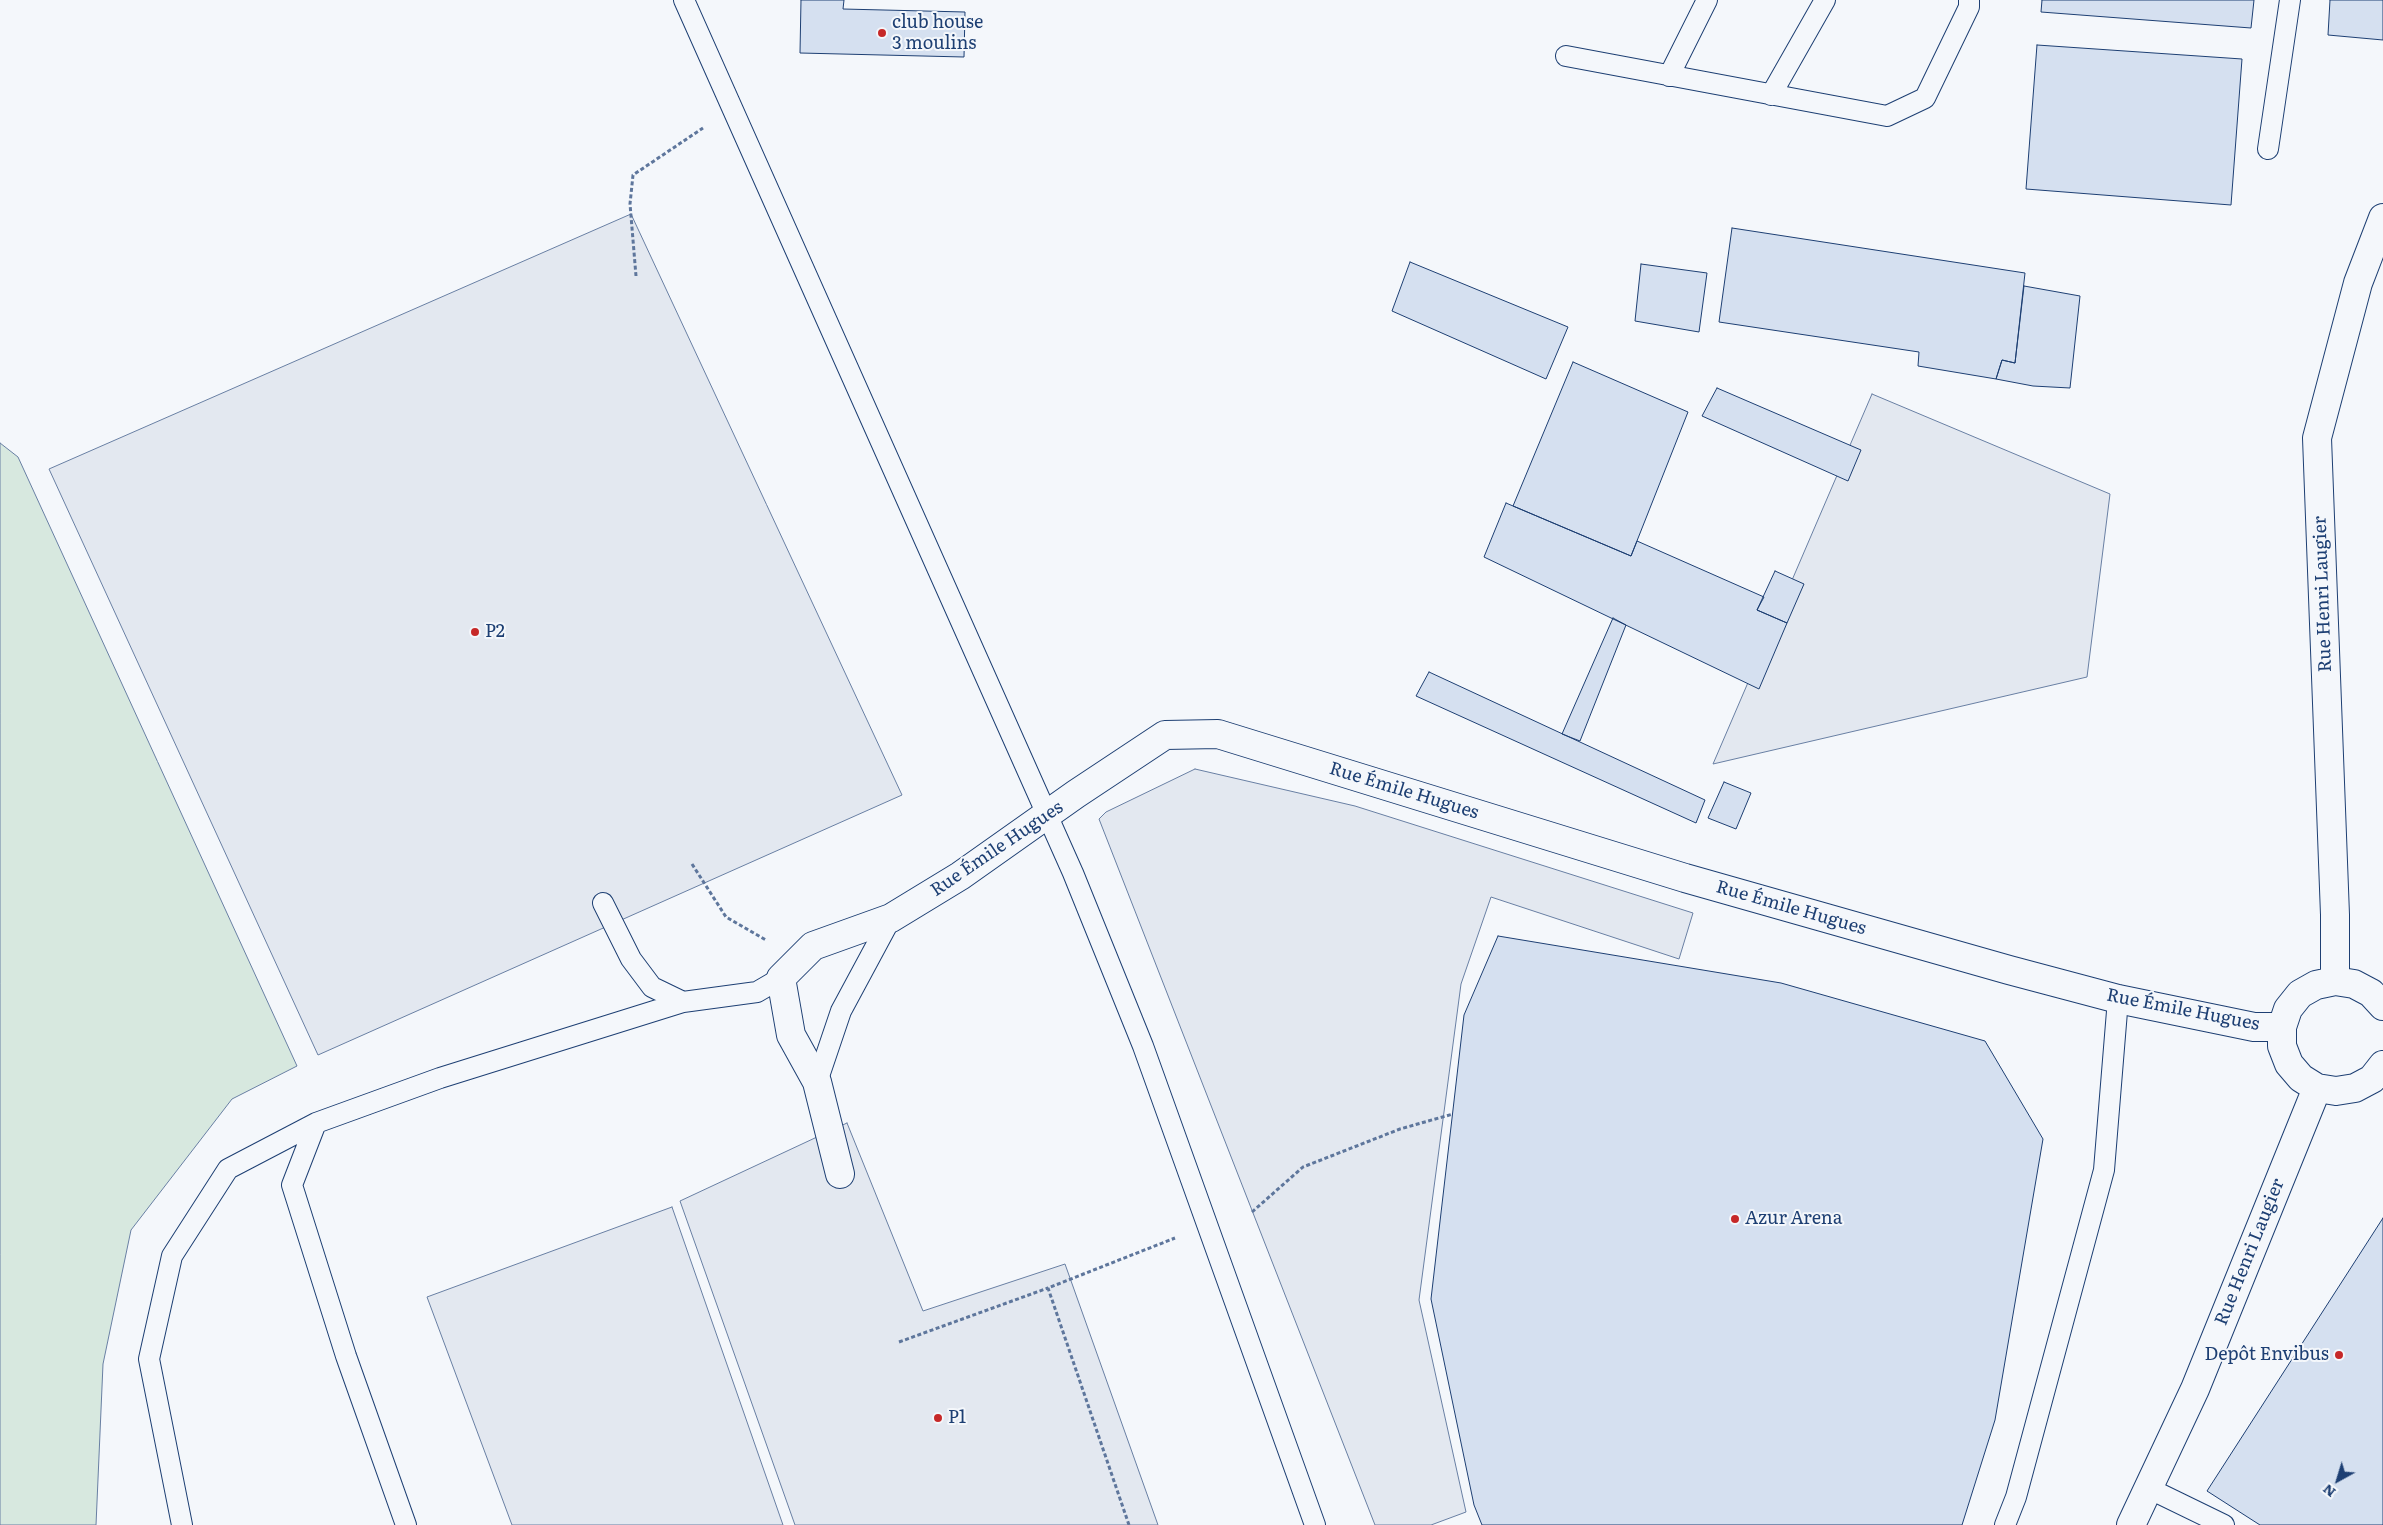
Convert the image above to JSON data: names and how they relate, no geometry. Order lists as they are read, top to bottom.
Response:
{
  "streets": {
    "street": ["Rue Henri Laugier", "Rue Émile Hugues"]
  },
  "places": [
    "club house 3 moulins",
    "P2",
    "Azur Arena",
    "Depôt Envibus",
    "P1"
  ],
  "north": "bottom left"
}
